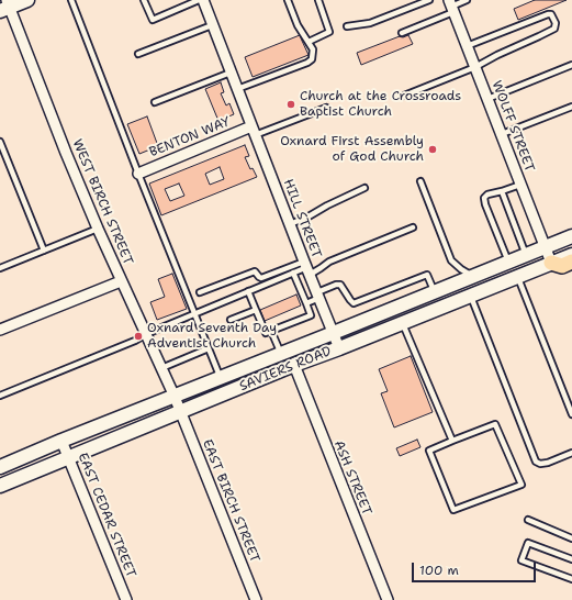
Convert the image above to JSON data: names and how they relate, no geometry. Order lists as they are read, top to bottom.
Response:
{
  "streets": {
    "main road": ["SAVIERS ROAD"],
    "street": [
      "WOLFF STREET",
      "BENTON WAY",
      "WEST BIRCH STREET",
      "HILL STREET",
      "ASH STREET",
      "EAST BIRCH STREET",
      "EAST CEDAR STREET"
    ]
  },
  "crossings": [
    ["WOLFF STREET", "SAVIERS ROAD"],
    ["BENTON WAY", "HILL STREET"],
    ["WEST BIRCH STREET", "SAVIERS ROAD"],
    ["WEST BIRCH STREET", "EAST BIRCH STREET"],
    ["HILL STREET", "SAVIERS ROAD"],
    ["SAVIERS ROAD", "ASH STREET"],
    ["SAVIERS ROAD", "EAST BIRCH STREET"],
    ["SAVIERS ROAD", "EAST CEDAR STREET"]
  ],
  "places": ["Church at the Crossroads Baptist Church", "Oxnard First Assembly of God Church", "Oxnard Seventh Day Adventist Church"],
  "scale_bar": "100 m"
}
